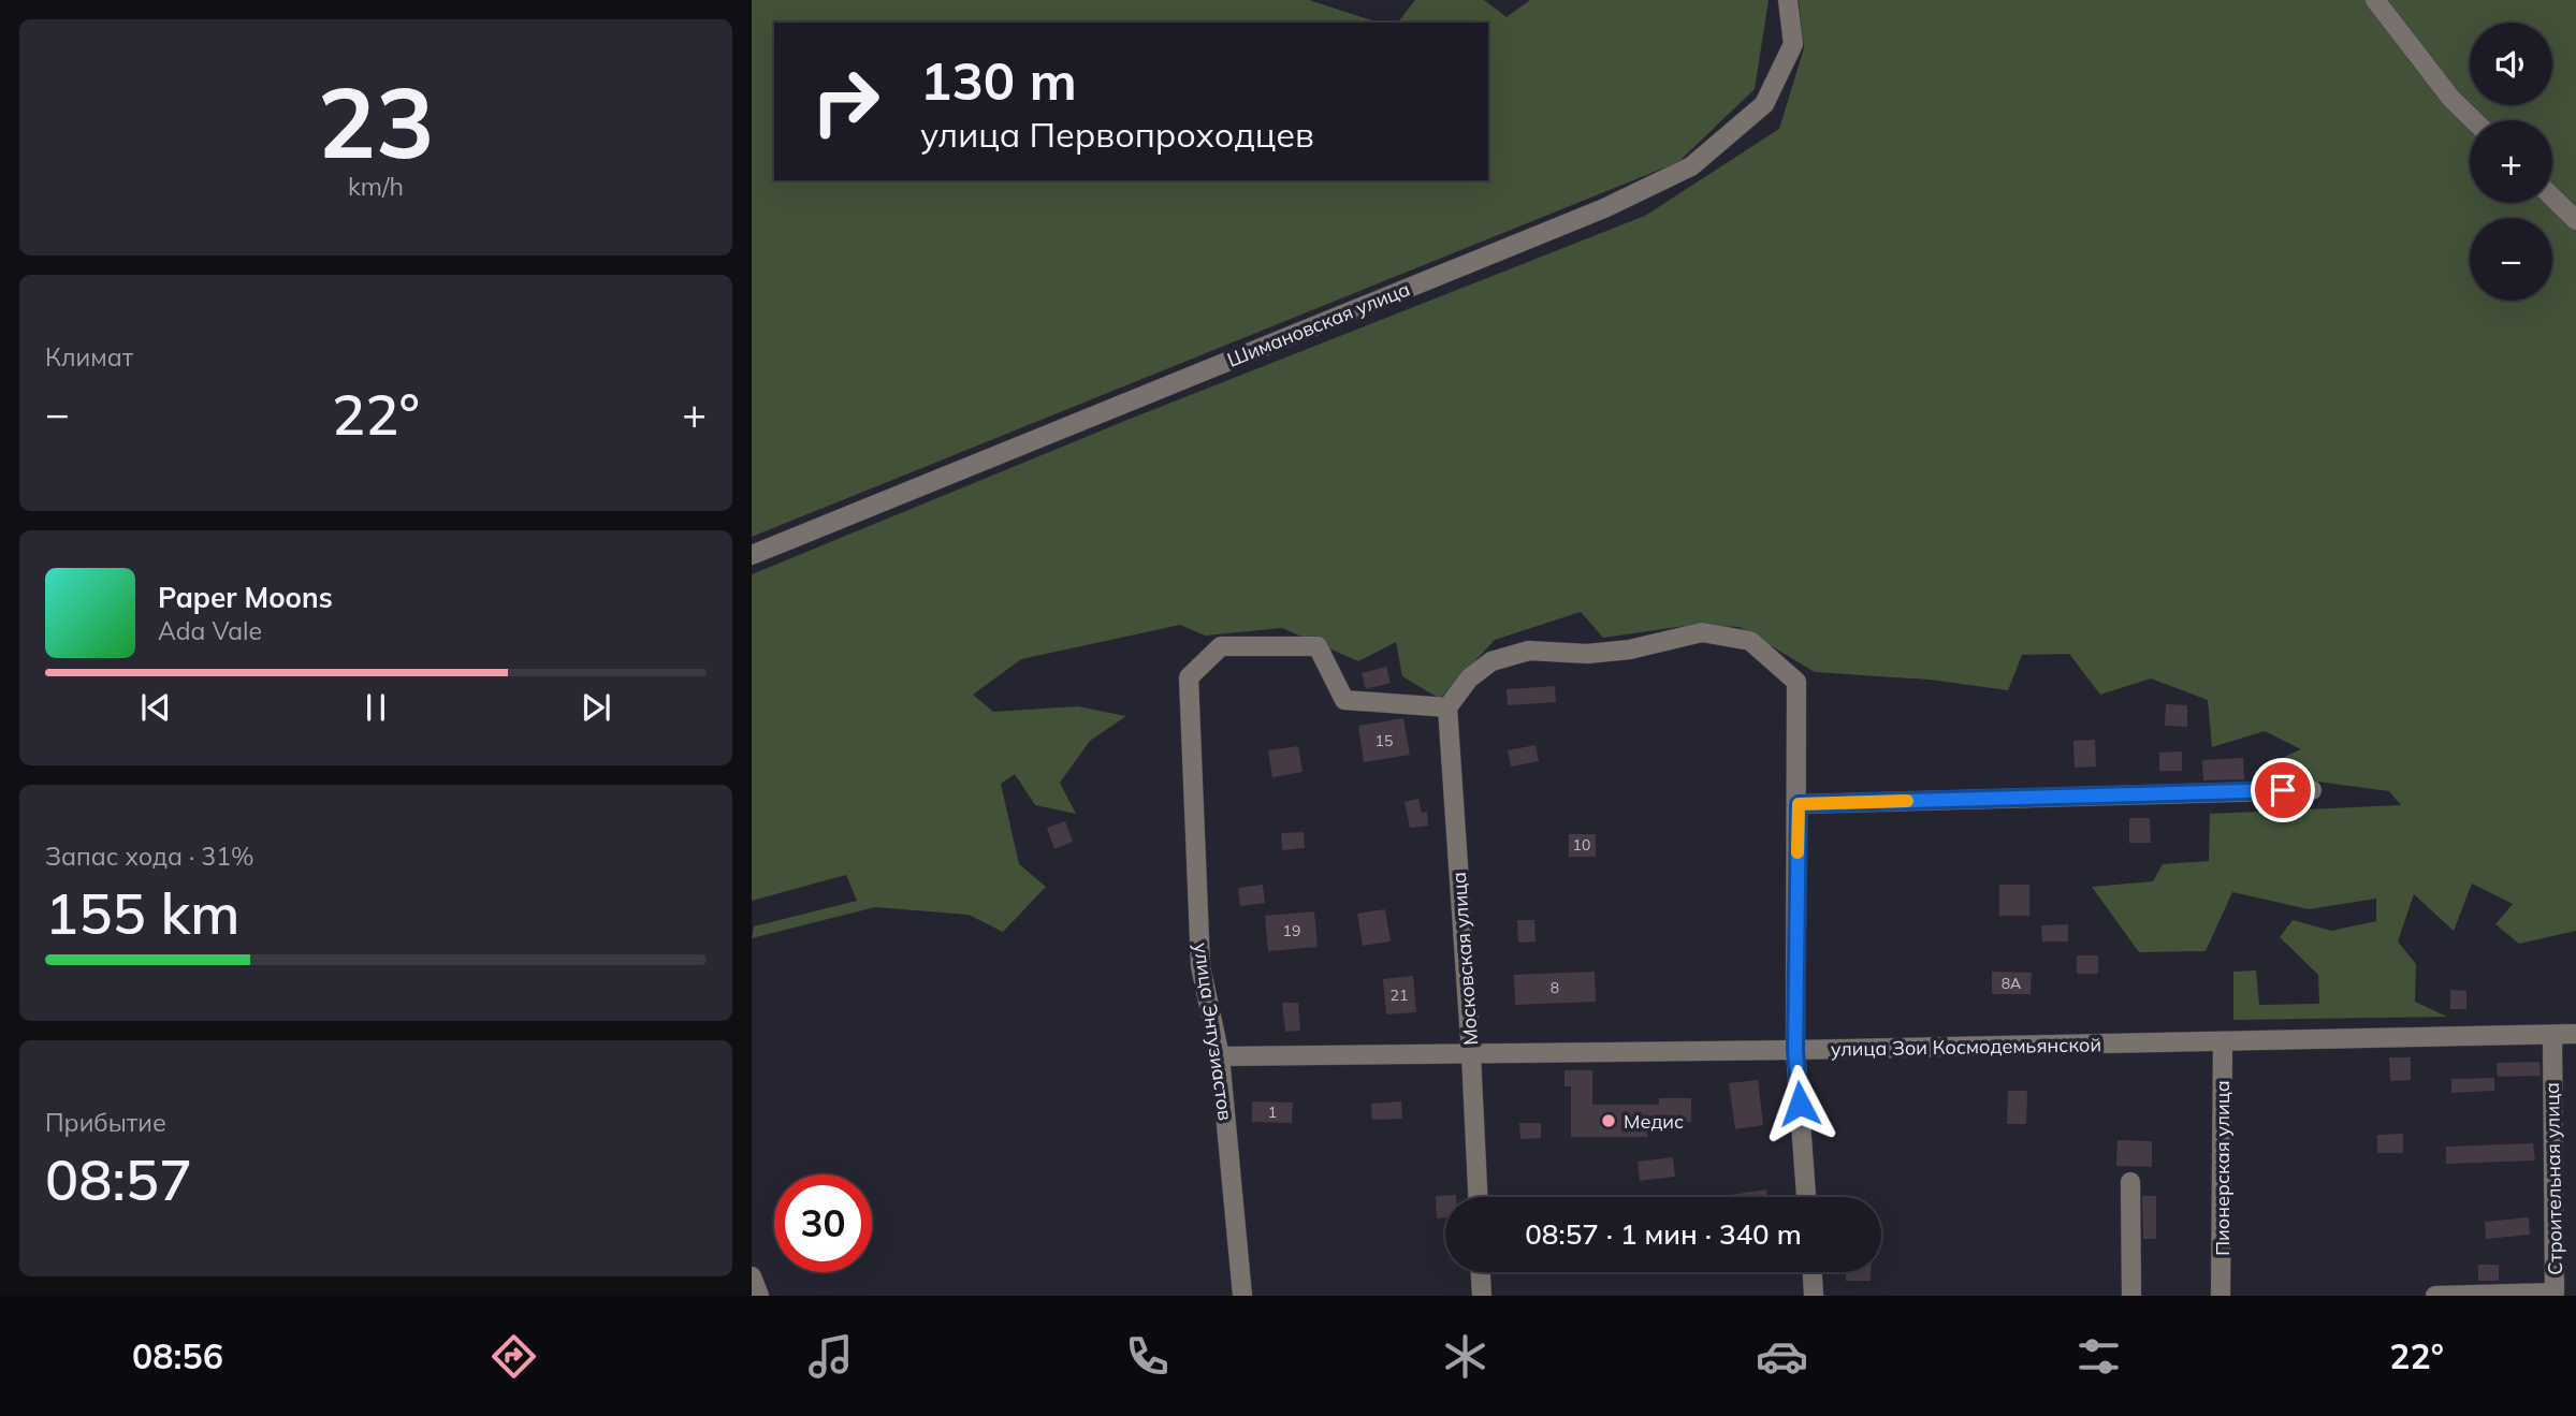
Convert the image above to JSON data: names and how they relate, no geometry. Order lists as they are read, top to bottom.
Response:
{
  "streets": {
    "street": [
      "Шимановская улица",
      "Московская улица",
      "улица Энтузиастов",
      "улица Зои Космодемьянской",
      "Пионерская улица",
      "Строительная улица"
    ]
  },
  "crossings": [
    ["Московская улица", "улица Энтузиастов"],
    ["Московская улица", "улица Зои Космодемьянской"],
    ["улица Энтузиастов", "улица Зои Космодемьянской"],
    ["улица Зои Космодемьянской", "Пионерская улица"],
    ["улица Зои Космодемьянской", "Строительная улица"]
  ],
  "places": ["Медис"],
  "house_numbers": [
    "15",
    "10",
    "19",
    "8А",
    "8",
    "21",
    "1"
  ],
  "page": {
    "tile": [
      ["23", "km/h"],
      "Климат",
      ["Запас хода · 31%", "155 km"],
      ["Прибытие", "08:57"]
    ],
    "map_buttons": ["+", "−"],
    "turn": ["130 m", "улица Первопроходцев"],
    "heat": ["−", "22°", "+"],
    "song": ["Paper Moons", "Ada Vale"],
    "limit": "30",
    "trip": "08:57 · 1 мин · 340 m",
    "tabs": ["08:56", "22°"]
  }
}
